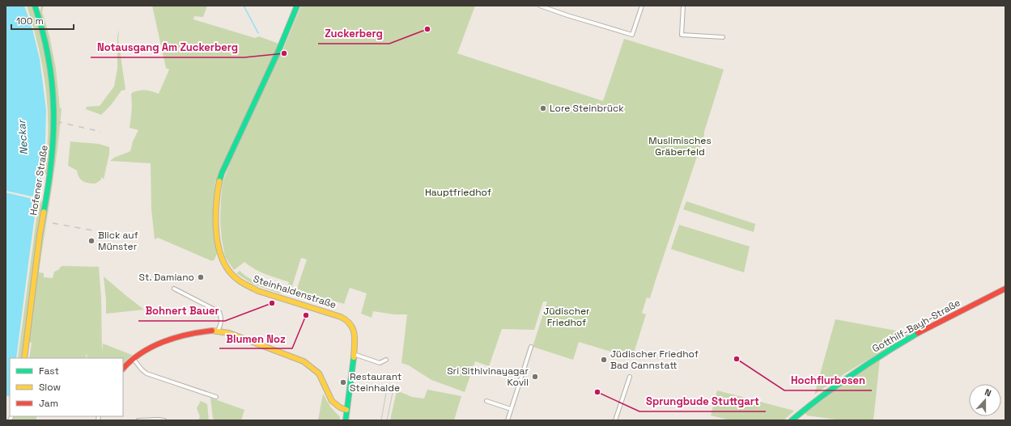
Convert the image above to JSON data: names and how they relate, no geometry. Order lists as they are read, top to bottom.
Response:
{
  "streets": {
    "street": ["Hofener Straße", "Steinhaldenstraße", "Gotthilf-Bayh-Straße"]
  },
  "water": ["Neckar"],
  "parks": ["Muslimisches Gräberfeld", "Hauptfriedhof", "Jüdischer Friedhof"],
  "places": [
    "Zuckerberg",
    "Notausgang Am Zuckerberg",
    "Lore Steinbrück",
    "Blick auf Münster",
    "St. Damiano",
    "Bohnert Bauer",
    "Blumen Noz",
    "Hochflurbesen",
    "Jüdischer Friedhof Bad Cannstatt",
    "Sri Sithivinayagar Kovil",
    "Restaurant Steinhalde",
    "Sprungbude Stuttgart"
  ],
  "legend": ["Fast", "Slow", "Jam"],
  "scale_bar": "100 m",
  "north": "top"
}
